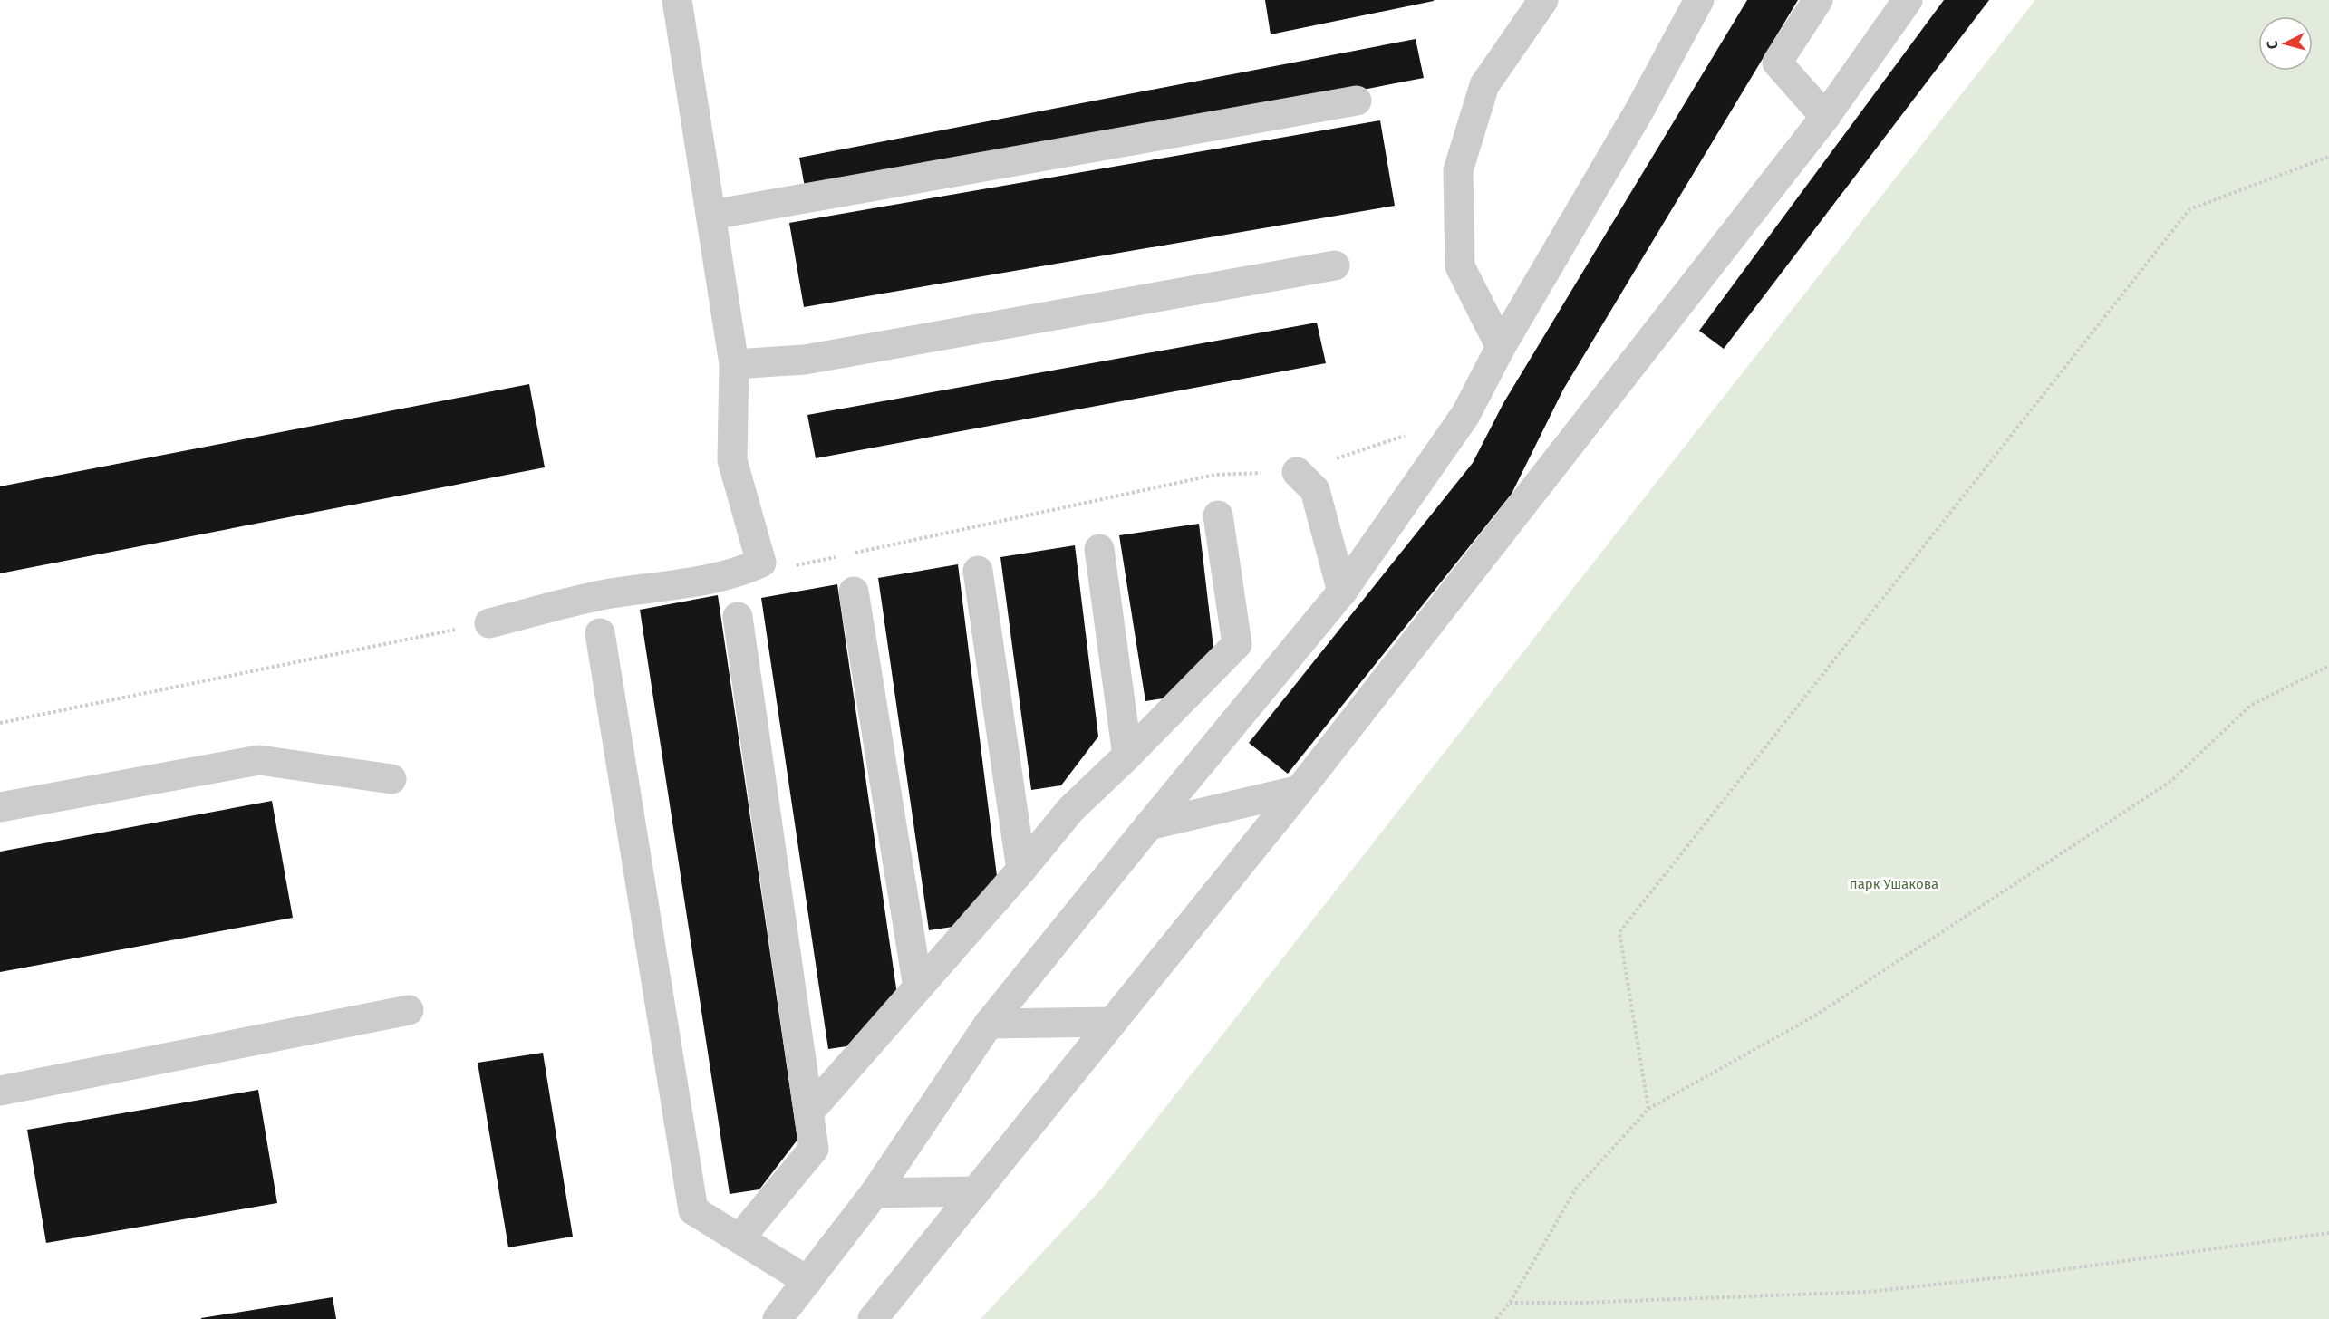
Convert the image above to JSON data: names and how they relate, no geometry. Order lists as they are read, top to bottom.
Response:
{
  "parks": ["парк Ушакова"],
  "north": "left"
}
